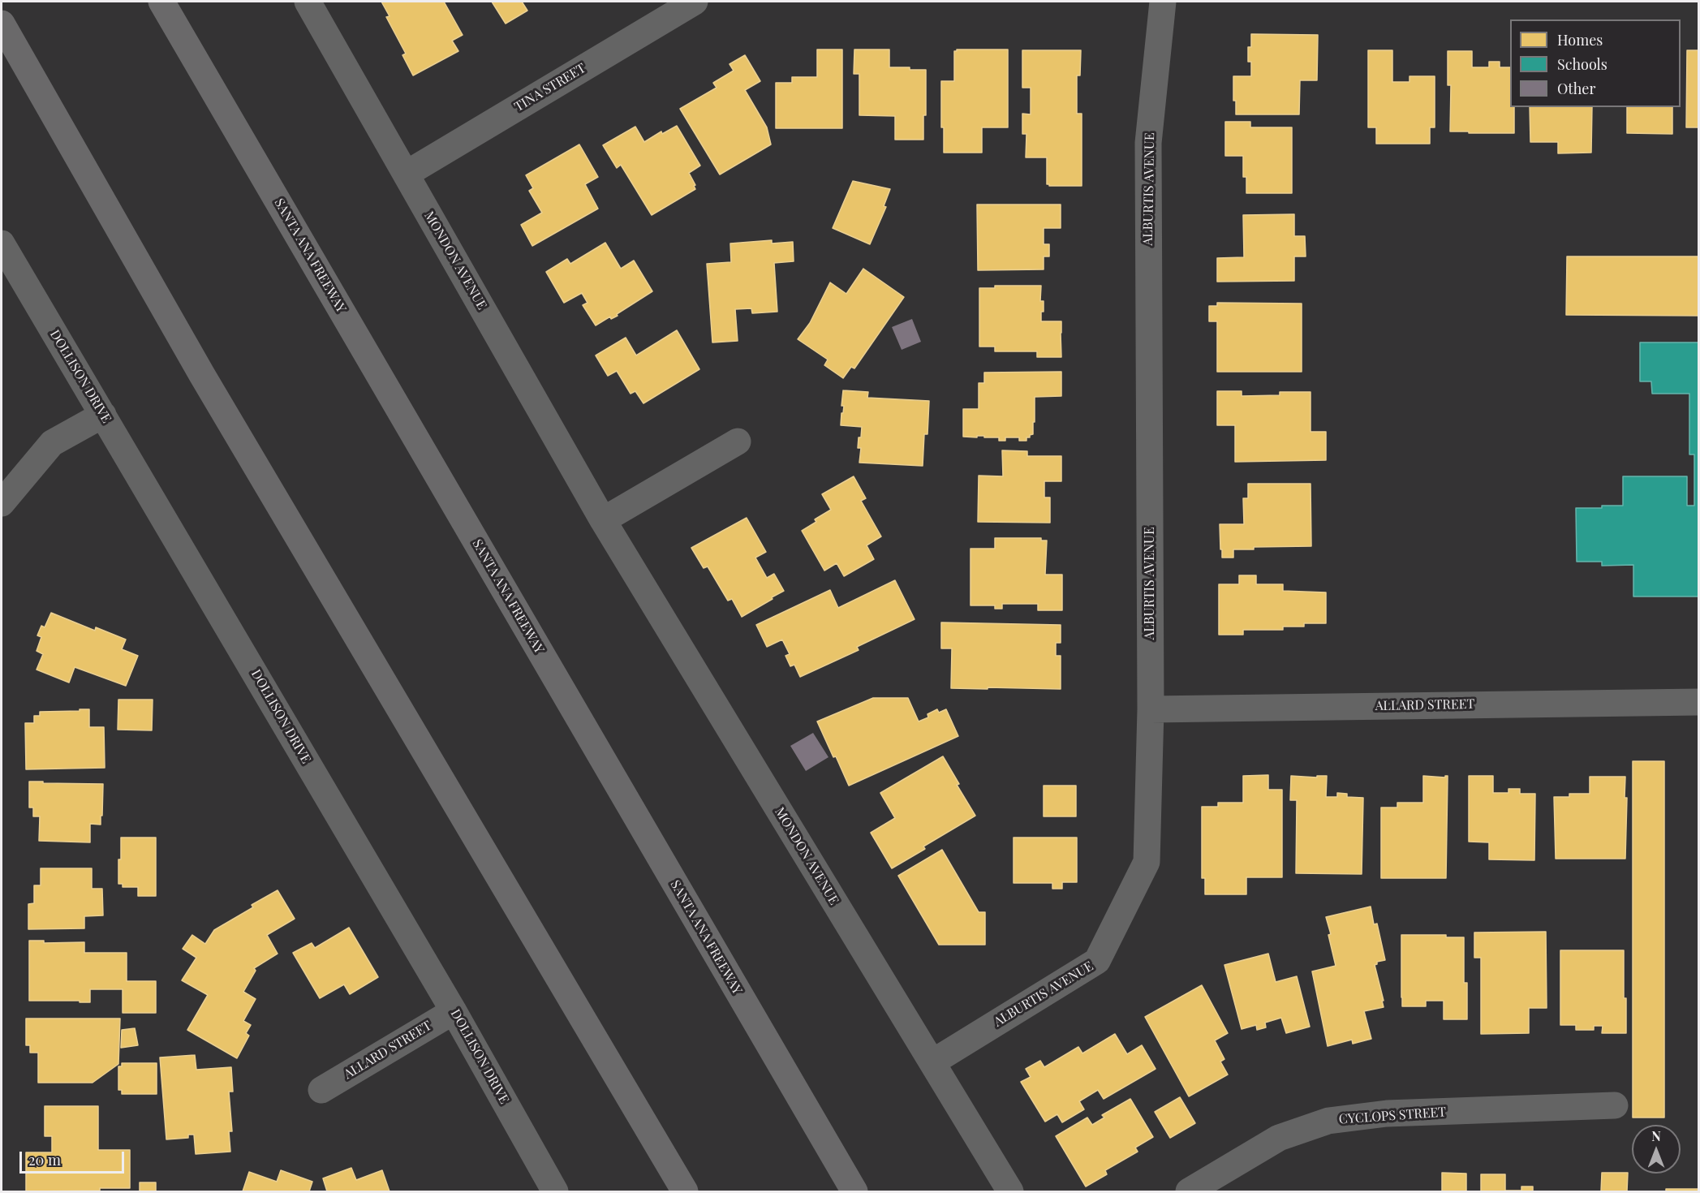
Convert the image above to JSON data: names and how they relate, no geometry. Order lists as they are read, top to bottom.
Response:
{
  "streets": {
    "highway": ["SANTA ANA FREEWAY"],
    "street": [
      "TINA STREET",
      "ALBURTIS AVENUE",
      "MONDON AVENUE",
      "DOLLISON DRIVE",
      "ALLARD STREET",
      "CYCLOPS STREET"
    ]
  },
  "crossings": [
    ["TINA STREET", "MONDON AVENUE"],
    ["ALBURTIS AVENUE", "MONDON AVENUE"],
    ["ALBURTIS AVENUE", "ALLARD STREET"],
    ["DOLLISON DRIVE", "ALLARD STREET"]
  ],
  "legend": ["Homes", "Schools", "Other"],
  "scale_bar": "20 m",
  "north": "top"
}
